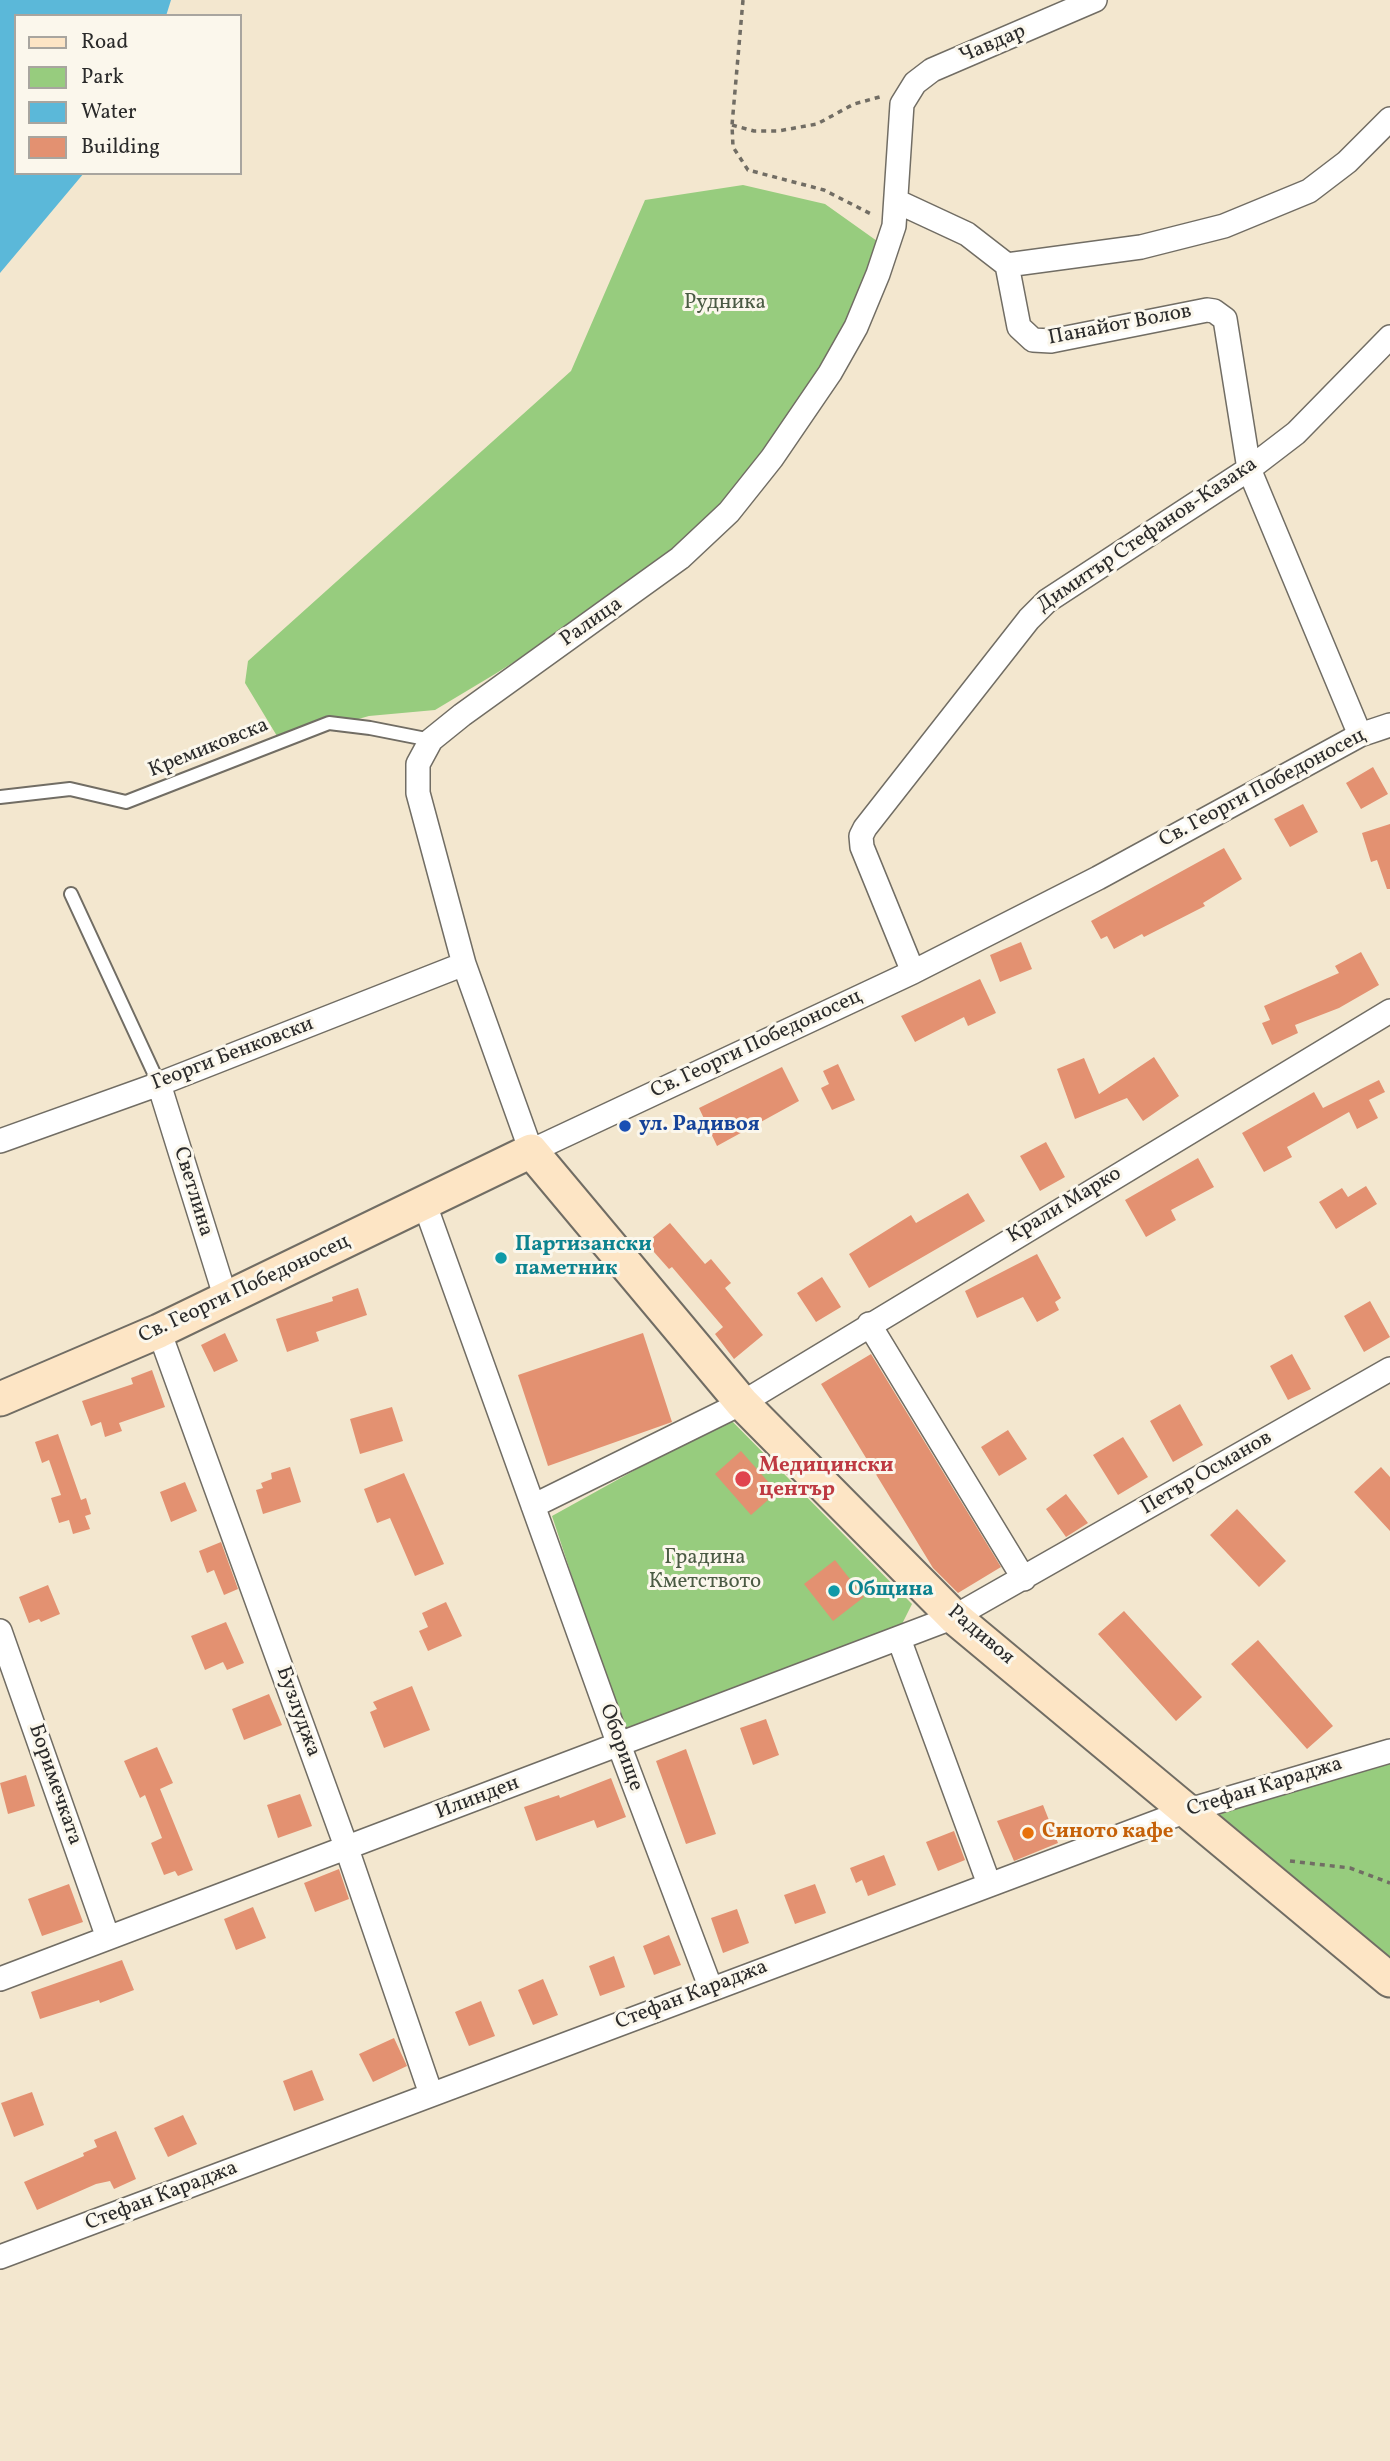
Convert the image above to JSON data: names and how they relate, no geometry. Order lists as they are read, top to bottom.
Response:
{
  "streets": {
    "street": [
      "Чавдар",
      "Панайот Волов",
      "Димитър Стефанов-Казака",
      "Ралица",
      "Св. Георги Победоносец",
      "Георги Бенковски",
      "Светлина",
      "Крали Марко",
      "Петър Османов",
      "Радивоя",
      "Бузлуджа",
      "Оборище",
      "Боримечката",
      "Стефан Караджа",
      "Илинден"
    ],
    "lane": ["Кремиковска"]
  },
  "crossings": [
    ["Чавдар", "Ралица"],
    ["Панайот Волов", "Димитър Стефанов-Казака"],
    ["Панайот Волов", "Св. Георги Победоносец"],
    ["Димитър Стефанов-Казака", "Св. Георги Победоносец"],
    ["Ралица", "Кремиковска"],
    ["Св. Георги Победоносец", "Светлина"],
    ["Св. Георги Победоносец", "Радивоя"],
    ["Св. Георги Победоносец", "Бузлуджа"],
    ["Св. Георги Победоносец", "Оборище"],
    ["Георги Бенковски", "Светлина"],
    ["Крали Марко", "Радивоя"],
    ["Петър Османов", "Радивоя"],
    ["Петър Османов", "Илинден"],
    ["Радивоя", "Стефан Караджа"],
    ["Радивоя", "Илинден"],
    ["Бузлуджа", "Стефан Караджа"],
    ["Бузлуджа", "Илинден"],
    ["Оборище", "Стефан Караджа"],
    ["Оборище", "Илинден"],
    ["Боримечката", "Илинден"]
  ],
  "parks": ["Рудника", "Градина Кметството"],
  "places": [
    "ул. Радивоя",
    "Партизански паметник",
    "Медицински център",
    "Община",
    "Синото кафе"
  ],
  "legend": [
    "Road",
    "Park",
    "Water",
    "Building"
  ]
}
